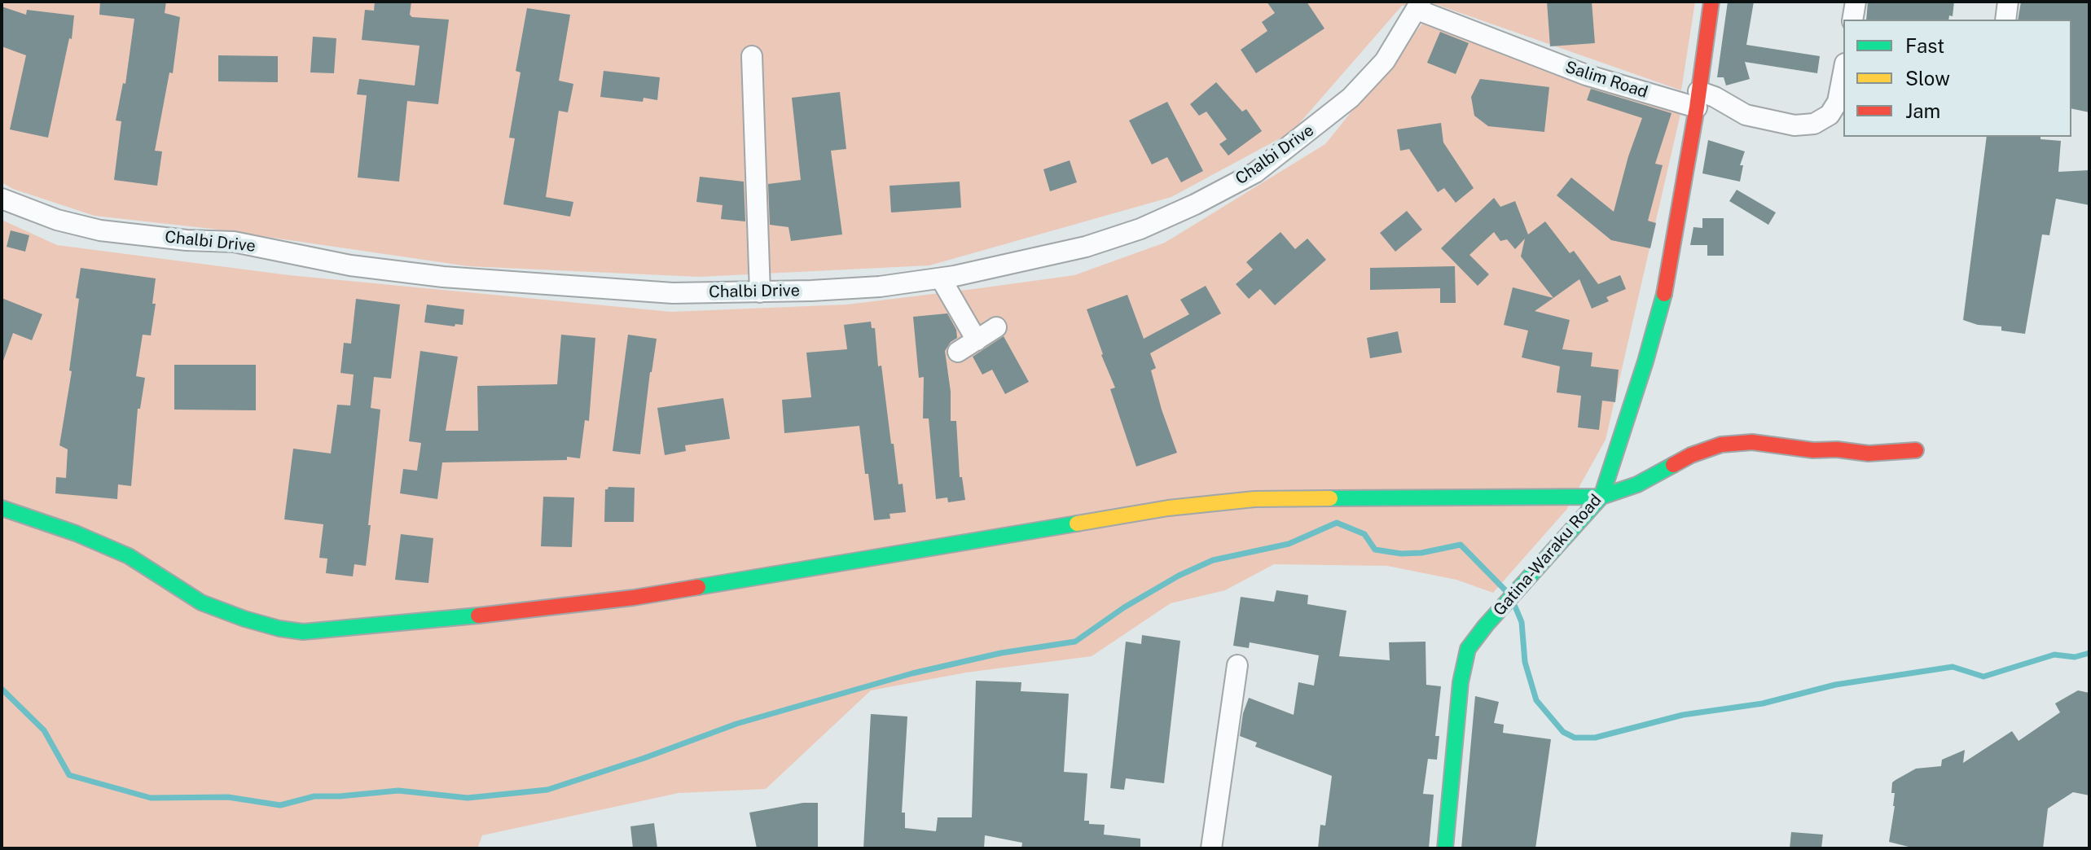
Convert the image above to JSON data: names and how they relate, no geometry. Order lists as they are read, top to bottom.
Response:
{
  "streets": {
    "street": ["Salim Road", "Chalbi Drive", "Gatina-Waraku Road"]
  },
  "crossings": [
    ["Salim Road", "Chalbi Drive"],
    ["Salim Road", "Gatina-Waraku Road"]
  ],
  "legend": ["Fast", "Slow", "Jam"]
}
